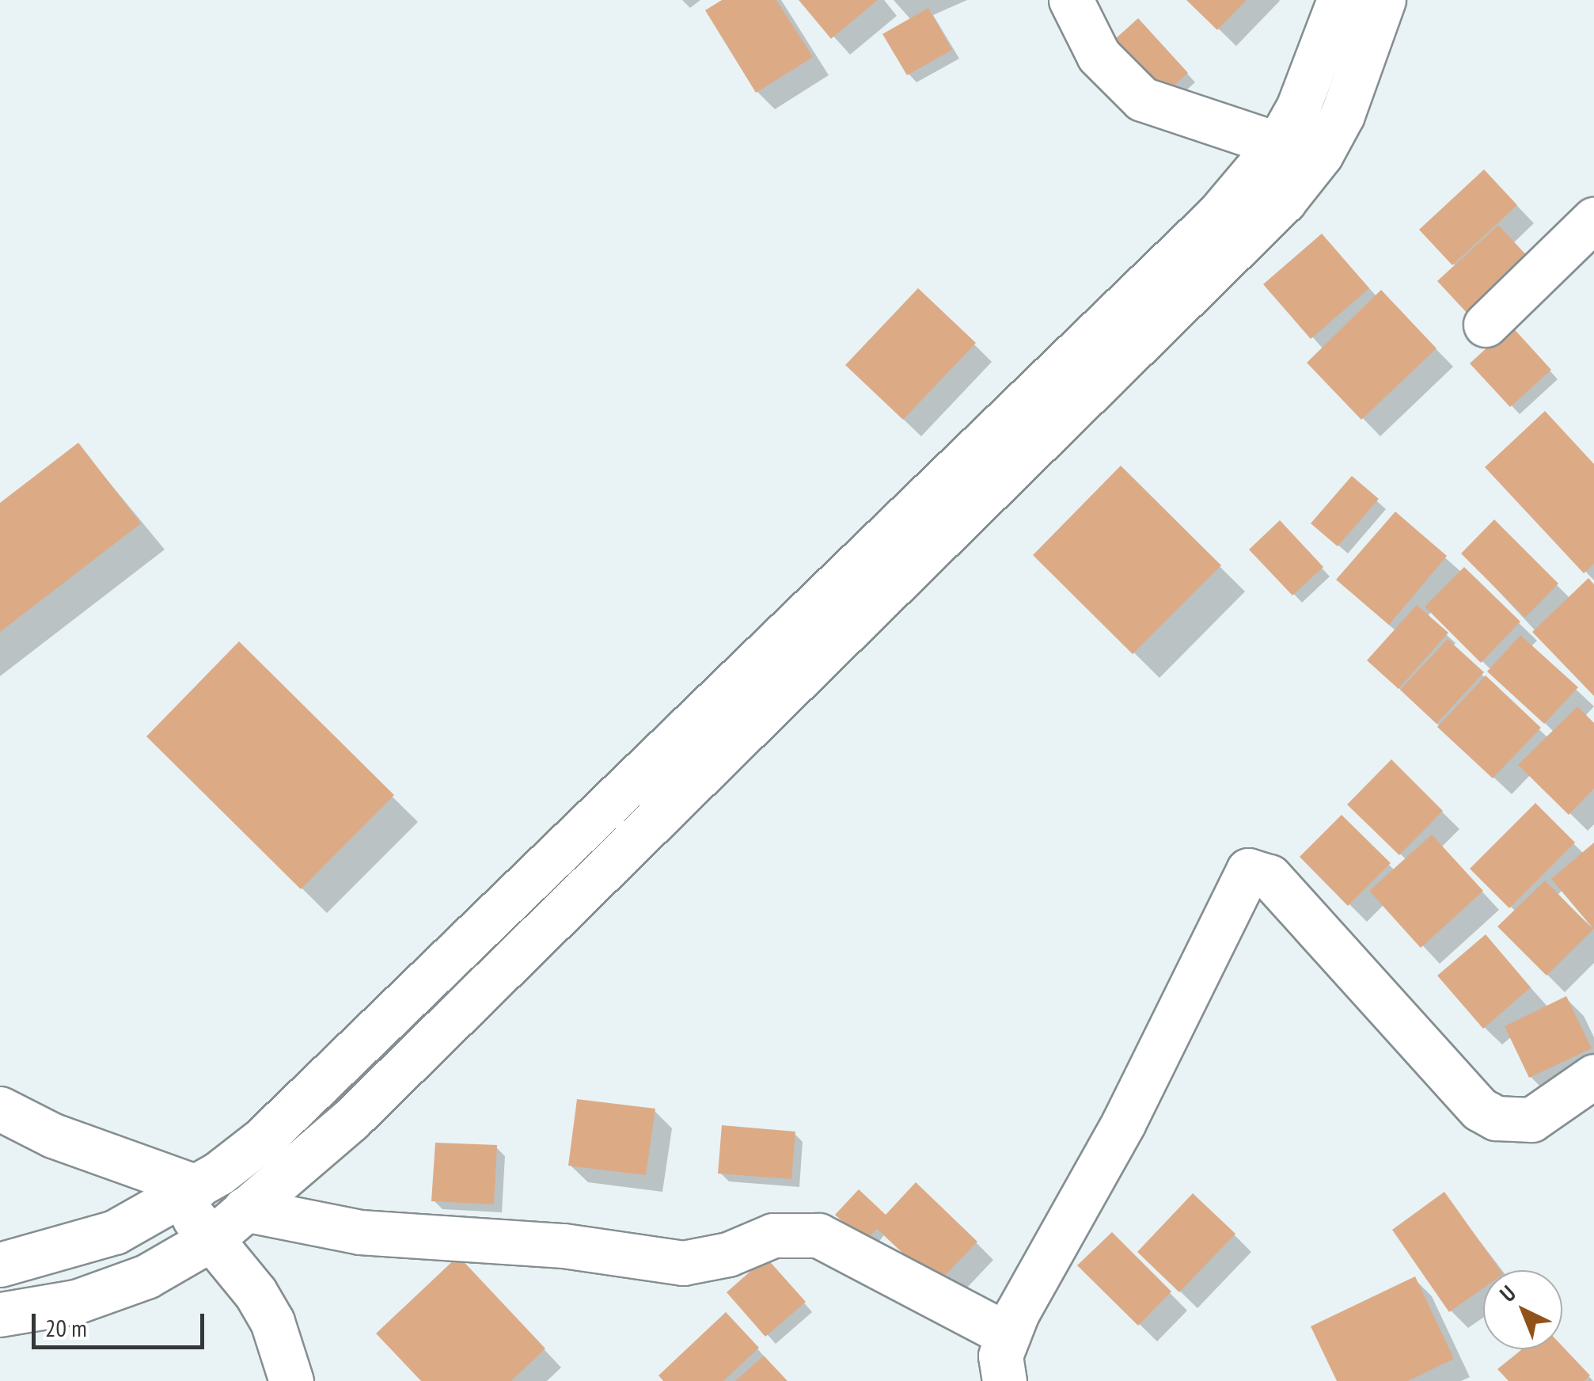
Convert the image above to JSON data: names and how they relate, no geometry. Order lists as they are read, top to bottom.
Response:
{
  "scale_bar": "20 m",
  "north": "top left"
}
